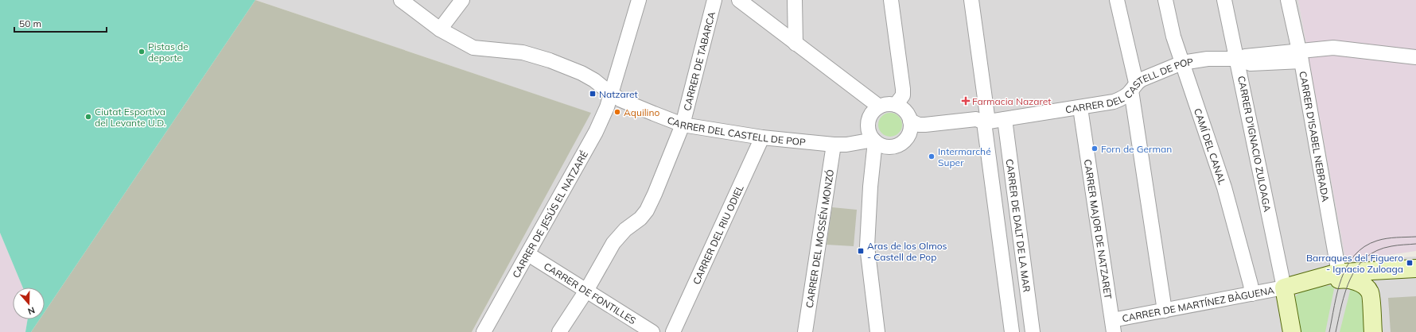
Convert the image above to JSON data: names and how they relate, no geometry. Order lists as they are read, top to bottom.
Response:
{
  "streets": {
    "street": [
      "CARRER DE TABARCA",
      "CARRER DEL CASTELL DE POP",
      "CARRER D'ISABEL NEBRADA",
      "CARRER D'IGNACIO ZULOAGA",
      "CAMÍ DEL CANAL",
      "CARRER DE JESÚS EL NATZARÉ",
      "CARRER DE DALT DE LA MAR",
      "CARRER MAJOR DE NATZARET",
      "CARRER DEL RIU ODIEL",
      "CARRER DEL MOSSÉN MONZÓ",
      "CARRER DE FONTILLES",
      "CARRER DE MARTÍNEZ BÀGUENA"
    ]
  },
  "crossings": [
    ["CARRER DE TABARCA", "CARRER DEL CASTELL DE POP"],
    ["CARRER DE TABARCA", "CARRER DE FONTILLES"],
    ["CARRER DEL CASTELL DE POP", "CARRER D'ISABEL NEBRADA"],
    ["CARRER DEL CASTELL DE POP", "CARRER D'IGNACIO ZULOAGA"],
    ["CARRER DEL CASTELL DE POP", "CAMÍ DEL CANAL"],
    ["CARRER DEL CASTELL DE POP", "CARRER DE JESÚS EL NATZARÉ"],
    ["CARRER DEL CASTELL DE POP", "CARRER DE DALT DE LA MAR"],
    ["CARRER DEL CASTELL DE POP", "CARRER MAJOR DE NATZARET"],
    ["CARRER DEL CASTELL DE POP", "CARRER DEL RIU ODIEL"],
    ["CARRER DEL CASTELL DE POP", "CARRER DEL MOSSÉN MONZÓ"],
    ["CARRER D'IGNACIO ZULOAGA", "CARRER DE MARTÍNEZ BÀGUENA"],
    ["CAMÍ DEL CANAL", "CARRER DE MARTÍNEZ BÀGUENA"],
    ["CARRER DE JESÚS EL NATZARÉ", "CARRER DE FONTILLES"],
    ["CARRER MAJOR DE NATZARET", "CARRER DE MARTÍNEZ BÀGUENA"]
  ],
  "places": {
    "other": [
      "Pistas de deporte",
      "Aquilino",
      "Ciutat Esportiva del Levante U.D.",
      "Forn de German",
      "Intermarché Super"
    ],
    "transit": ["Natzaret", "Aras de los Olmos - Castell de Pop", "Barraques del Figuero - Ignacio Zuloaga"],
    "health": ["Farmacia Nazaret"]
  },
  "scale_bar": "50 m",
  "north": "bottom"
}
